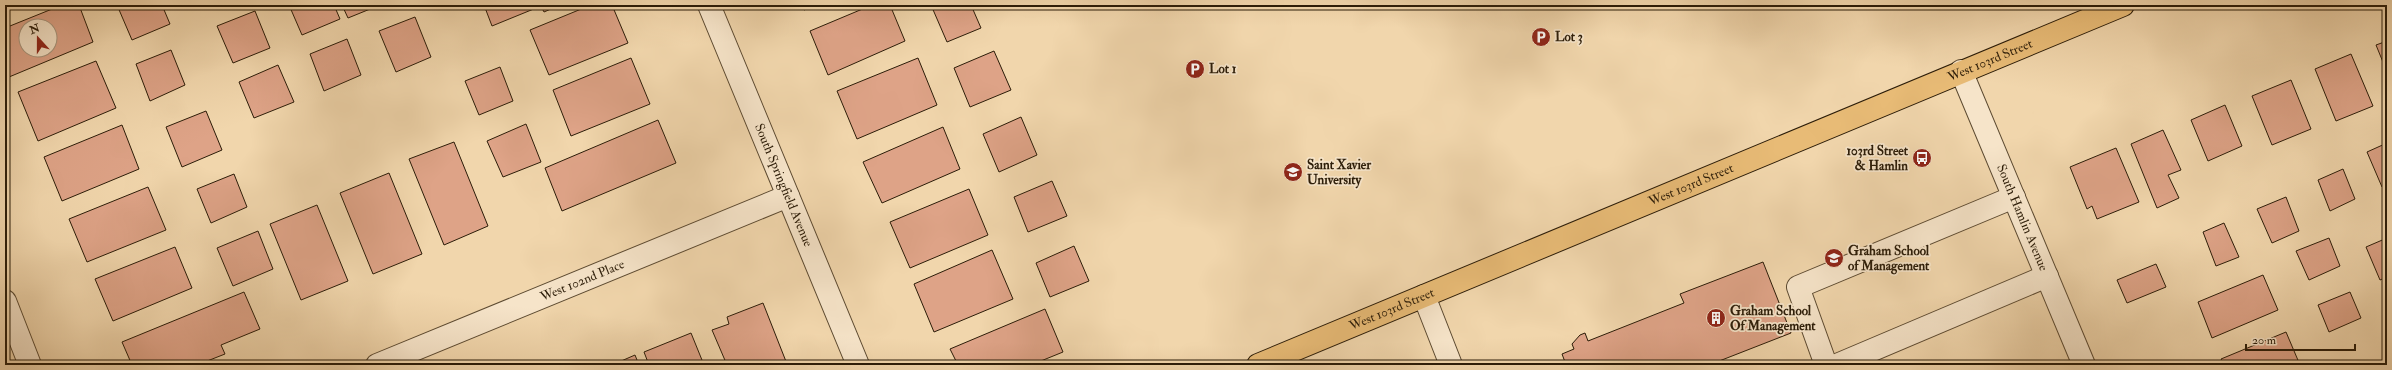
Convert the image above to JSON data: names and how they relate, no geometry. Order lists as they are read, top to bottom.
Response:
{
  "streets": {
    "main road": ["West 103rd Street"],
    "street": ["South Springfield Avenue", "South Hamlin Avenue", "West 102nd Place"]
  },
  "crossings": [
    ["West 103rd Street", "South Hamlin Avenue"],
    ["South Springfield Avenue", "West 102nd Place"]
  ],
  "places": {
    "parking": ["Lot 3", "Lot 1"],
    "bus stop": ["103rd Street & Hamlin"],
    "school or university": ["Saint Xavier University", "Graham School of Management"],
    "building": ["Graham School Of Management"]
  },
  "scale_bar": "20 m",
  "north": "top"
}
